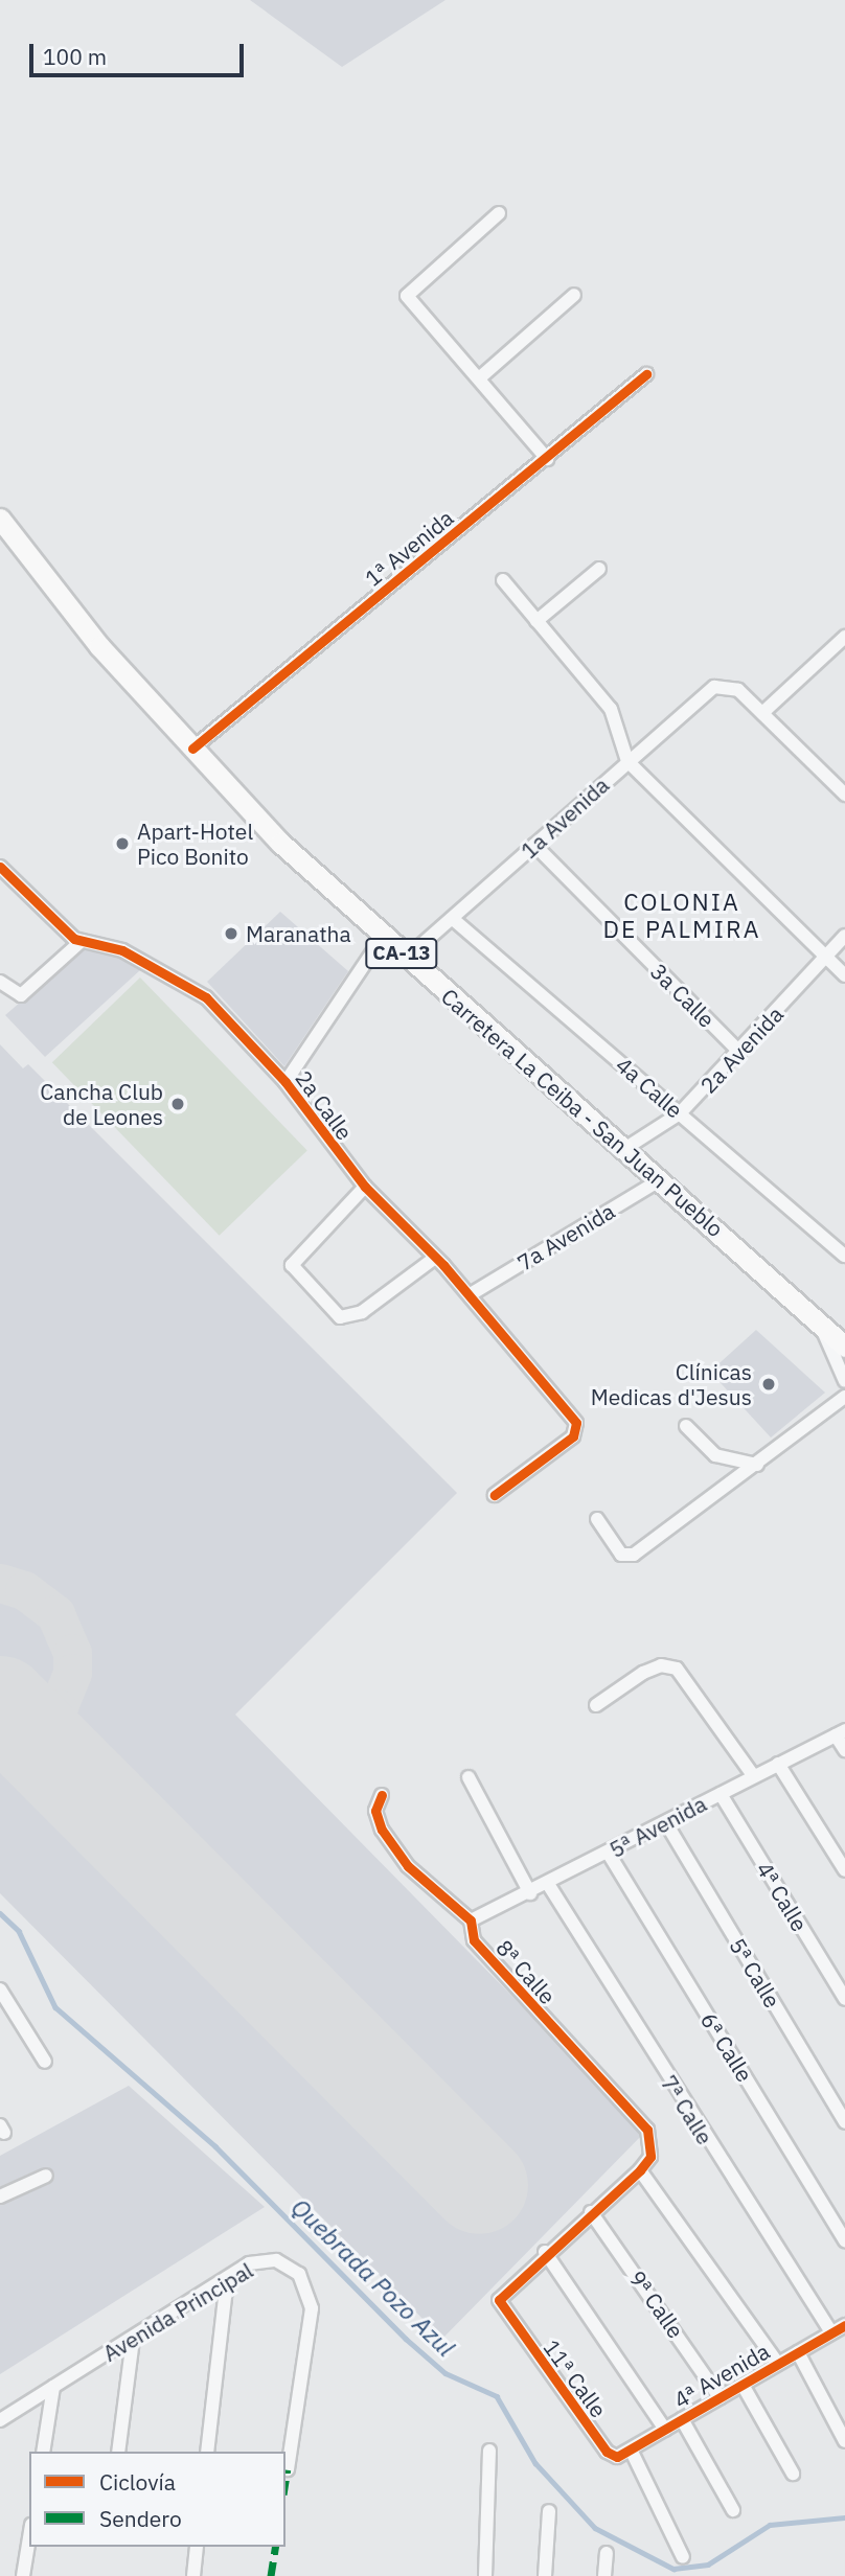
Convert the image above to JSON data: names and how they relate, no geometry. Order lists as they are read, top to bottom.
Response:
{
  "streets": {
    "main road": ["CA-13", "Carretera La Ceiba - San Juan Pueblo"],
    "street": [
      "1ª Avenida",
      "1a Avenida",
      "3a Calle",
      "2a Avenida",
      "4a Calle",
      "2a Calle",
      "7a Avenida",
      "5ª Avenida",
      "4ª Calle",
      "8ª Calle",
      "5ª Calle",
      "6ª Calle",
      "7ª Calle",
      "9ª Calle",
      "Avenida Principal",
      "4ª Avenida",
      "11ª Calle"
    ]
  },
  "crossings": [
    ["1ª Avenida", "Carretera La Ceiba - San Juan Pueblo"],
    ["1a Avenida", "3a Calle"],
    ["1a Avenida", "4a Calle"],
    ["1a Avenida", "Carretera La Ceiba - San Juan Pueblo"],
    ["3a Calle", "2a Avenida"],
    ["2a Avenida", "4a Calle"],
    ["2a Avenida", "Carretera La Ceiba - San Juan Pueblo"],
    ["2a Calle", "7a Avenida"],
    ["Carretera La Ceiba - San Juan Pueblo", "7a Avenida"],
    ["5ª Avenida", "4ª Calle"],
    ["5ª Avenida", "8ª Calle"],
    ["5ª Avenida", "5ª Calle"],
    ["5ª Avenida", "6ª Calle"],
    ["5ª Avenida", "7ª Calle"],
    ["7ª Calle", "4ª Avenida"],
    ["9ª Calle", "4ª Avenida"],
    ["4ª Avenida", "11ª Calle"]
  ],
  "districts": ["COLONIA DE PALMIRA"],
  "water": ["Quebrada Pozo Azul"],
  "places": [
    "Apart-Hotel Pico Bonito",
    "Maranatha",
    "Cancha Club de Leones",
    "Clínicas Medicas d'Jesus"
  ],
  "legend": ["Ciclovía", "Sendero"],
  "scale_bar": "100 m"
}
